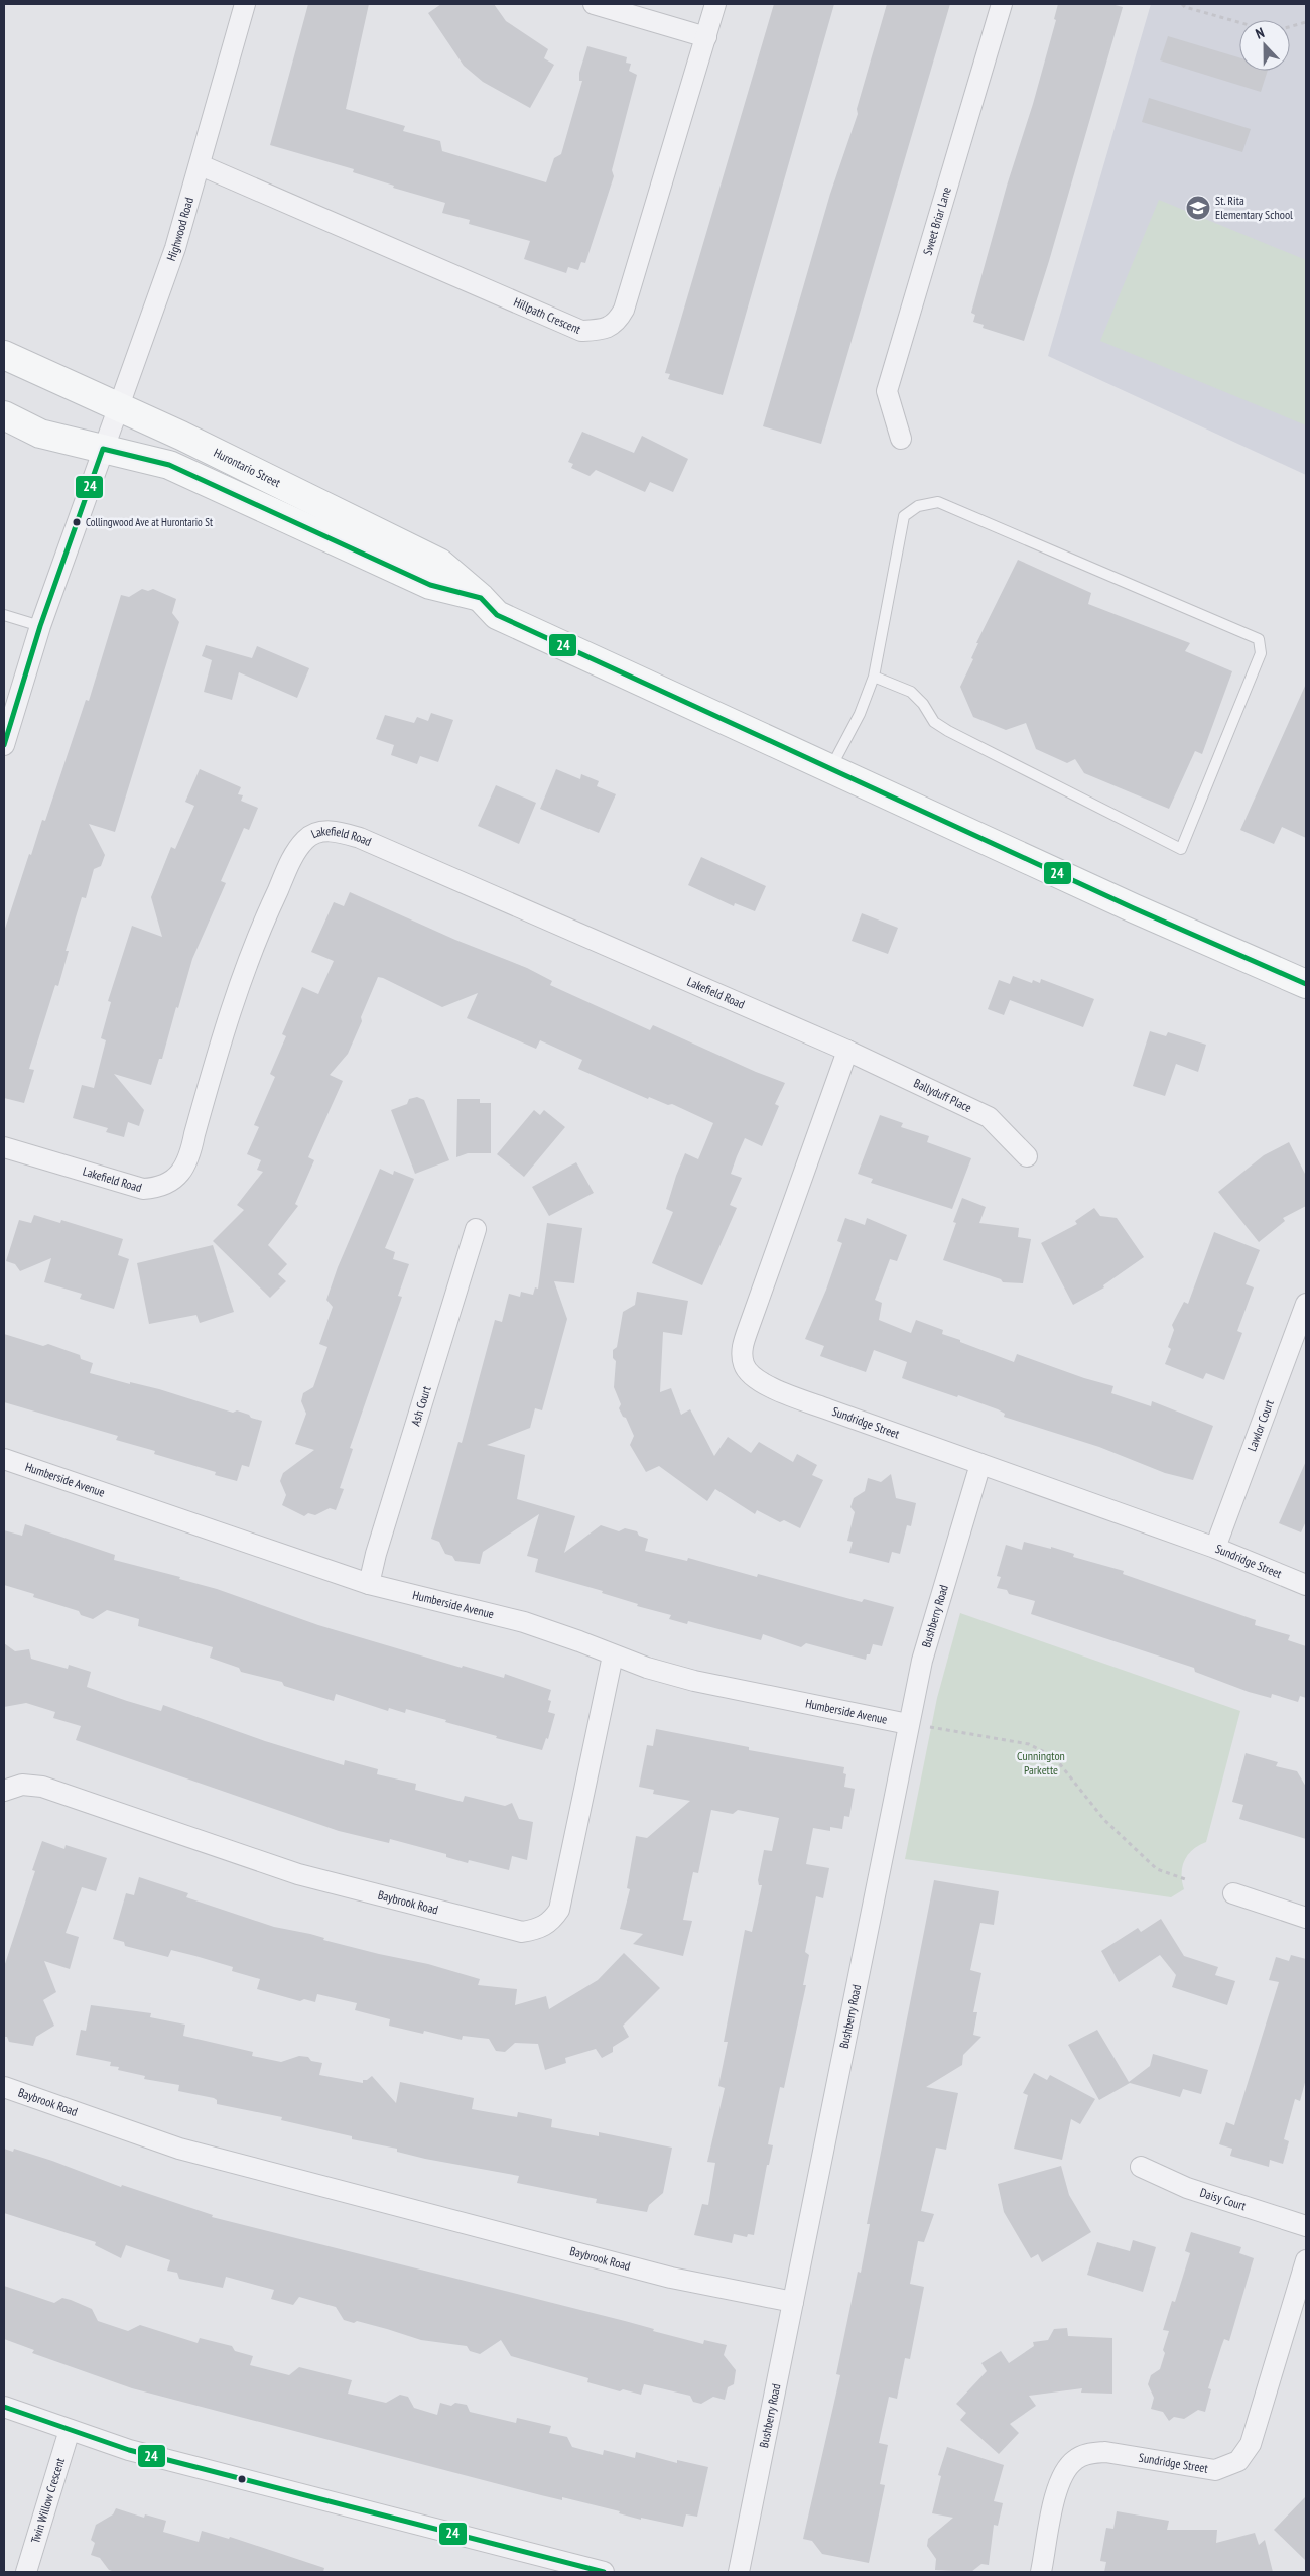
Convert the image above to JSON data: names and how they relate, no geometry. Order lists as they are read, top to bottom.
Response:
{
  "streets": {
    "main road": ["Hurontario Street"],
    "street": [
      "Sweet Briar Lane",
      "Highwood Road",
      "Hillpath Crescent",
      "Lakefield Road",
      "Ballyduff Place",
      "Ash Court",
      "Sundridge Street",
      "Lawlor Court",
      "Humberside Avenue",
      "Bushberry Road",
      "Baybrook Road",
      "Daisy Court",
      "Twin Willow Crescent"
    ]
  },
  "crossings": [
    ["Highwood Road", "Hillpath Crescent"],
    ["Highwood Road", "Hurontario Street"],
    ["Lakefield Road", "Ballyduff Place"],
    ["Lakefield Road", "Sundridge Street"],
    ["Ballyduff Place", "Sundridge Street"],
    ["Ash Court", "Humberside Avenue"],
    ["Sundridge Street", "Lawlor Court"],
    ["Sundridge Street", "Bushberry Road"],
    ["Humberside Avenue", "Bushberry Road"],
    ["Humberside Avenue", "Baybrook Road"],
    ["Bushberry Road", "Baybrook Road"]
  ],
  "parks": ["Cunnington Parkette"],
  "places": {
    "school or university": ["St. Rita Elementary School"],
    "other": ["Collingwood Ave at Hurontario St"]
  },
  "lines": ["transit line 24"],
  "north": "top"
}
